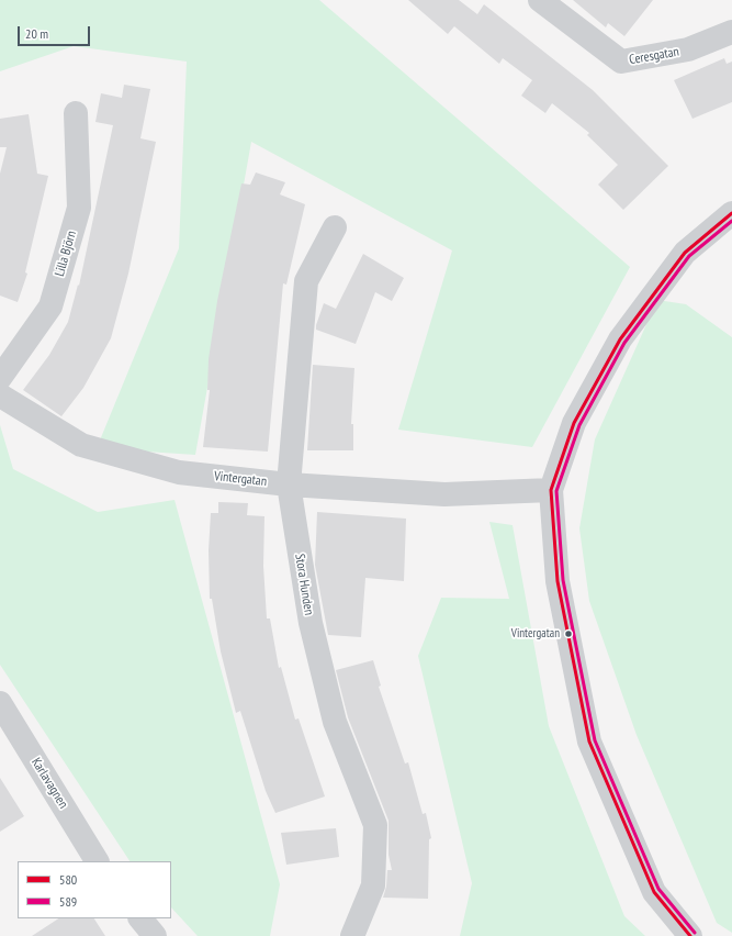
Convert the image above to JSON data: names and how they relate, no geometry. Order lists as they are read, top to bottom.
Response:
{
  "streets": {
    "street": [
      "Ceresgatan",
      "Lilla Björn",
      "Vintergatan",
      "Stora Hunden",
      "Karlavagnen"
    ]
  },
  "crossings": [
    ["Vintergatan", "Stora Hunden"]
  ],
  "places": ["Vintergatan"],
  "lines": ["transit line 580", "transit line 589"],
  "legend": ["580", "589"],
  "scale_bar": "20 m"
}
